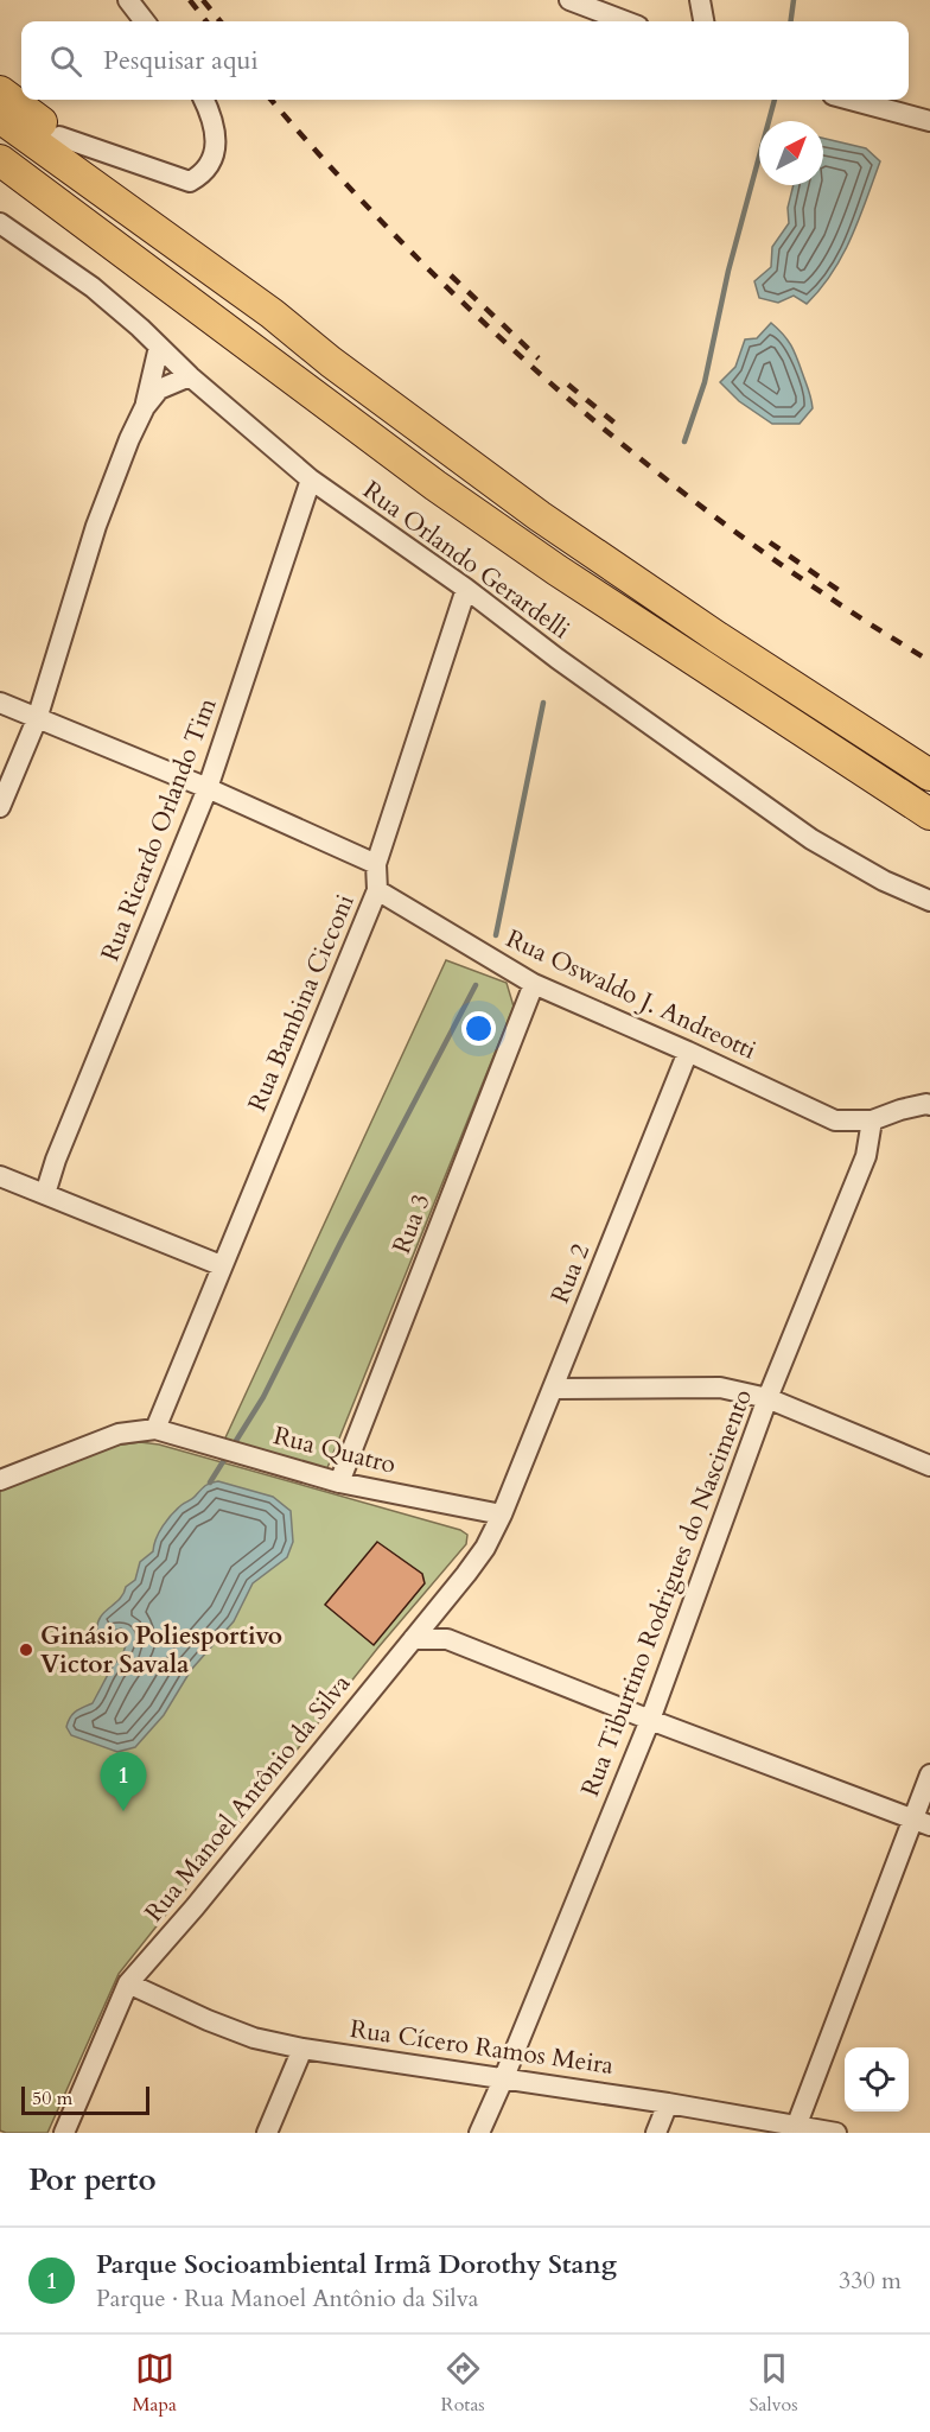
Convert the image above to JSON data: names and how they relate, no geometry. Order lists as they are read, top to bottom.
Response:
{
  "streets": {
    "street": [
      "Rua Orlando Gerardelli",
      "Rua Ricardo Orlando Tim",
      "Rua Oswaldo J. Andreotti",
      "Rua Bambina Cicconi",
      "Rua 3",
      "Rua 2",
      "Rua Quatro",
      "Rua Tiburtino Rodrigues do Nascimento",
      "Rua Manoel Antônio da Silva",
      "Rua Cícero Ramos Meira"
    ]
  },
  "crossings": [
    ["Rua Orlando Gerardelli", "Rua Ricardo Orlando Tim"],
    ["Rua Orlando Gerardelli", "Rua Bambina Cicconi"],
    ["Rua Oswaldo J. Andreotti", "Rua Bambina Cicconi"],
    ["Rua Oswaldo J. Andreotti", "Rua 3"],
    ["Rua Oswaldo J. Andreotti", "Rua 2"],
    ["Rua Oswaldo J. Andreotti", "Rua Tiburtino Rodrigues do Nascimento"],
    ["Rua Bambina Cicconi", "Rua Quatro"],
    ["Rua 3", "Rua Quatro"],
    ["Rua 2", "Rua Quatro"],
    ["Rua 2", "Rua Manoel Antônio da Silva"],
    ["Rua Quatro", "Rua Manoel Antônio da Silva"],
    ["Rua Tiburtino Rodrigues do Nascimento", "Rua Cícero Ramos Meira"],
    ["Rua Manoel Antônio da Silva", "Rua Cícero Ramos Meira"]
  ],
  "places": ["Ginásio Poliesportivo Victor Savala"],
  "scale_bar": "50 m",
  "north": "top right",
  "page": {
    "search": "Pesquisar aqui",
    "pins": "1",
    "scale": "50 m",
    "heading": "Por perto",
    "list": [
      {
        "mark": "1",
        "name": "Parque Socioambiental Irmã Dorothy Stang",
        "note": "Parque · Rua Manoel Antônio da Silva",
        "value": "330 m"
      }
    ],
    "nav": ["Mapa", "Rotas", "Salvos"]
  }
}
